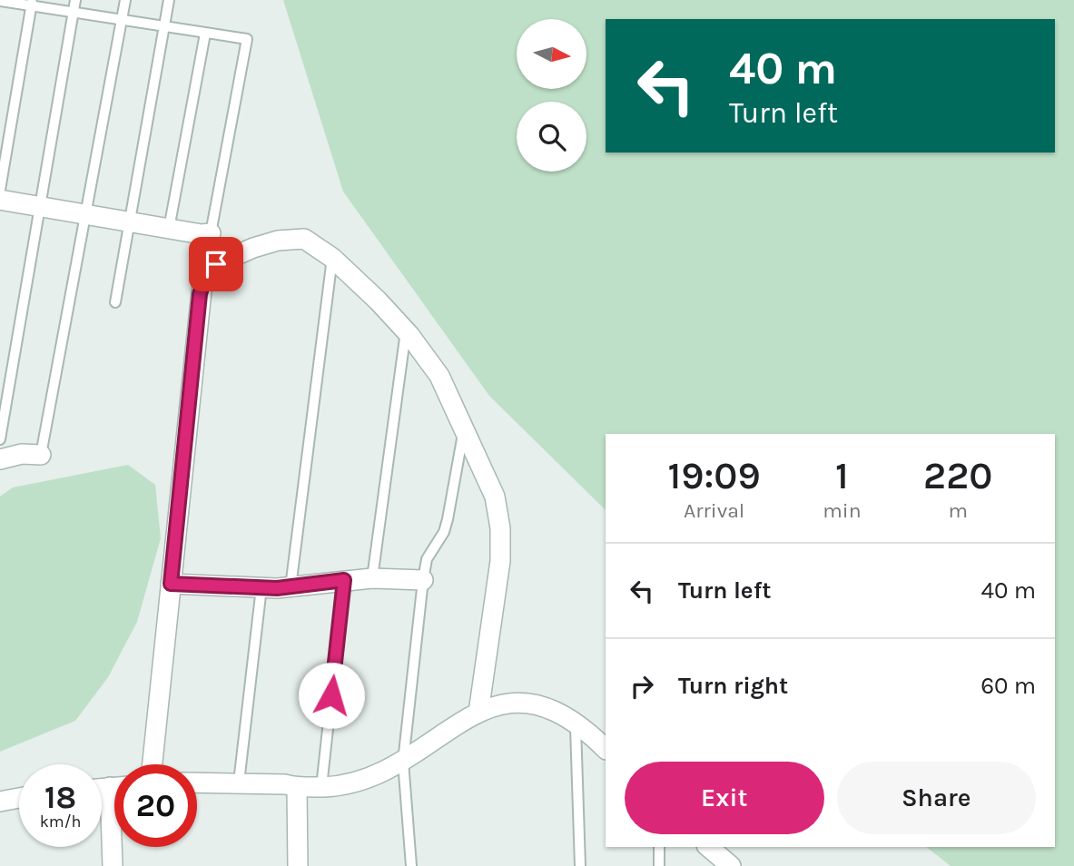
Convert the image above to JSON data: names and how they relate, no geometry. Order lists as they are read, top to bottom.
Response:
{
  "north": "right",
  "page": {
    "turn": ["40 m", "Turn left"],
    "eta": [
      "19:09",
      "Arrival",
      "1",
      "min",
      "220",
      "m"
    ],
    "list": [
      {
        "name": "Turn left",
        "value": "40 m"
      },
      {
        "name": "Turn right",
        "value": "60 m"
      }
    ],
    "buttons": ["Exit", "Share"],
    "speed": "18 km/h",
    "limit": "20"
  }
}
